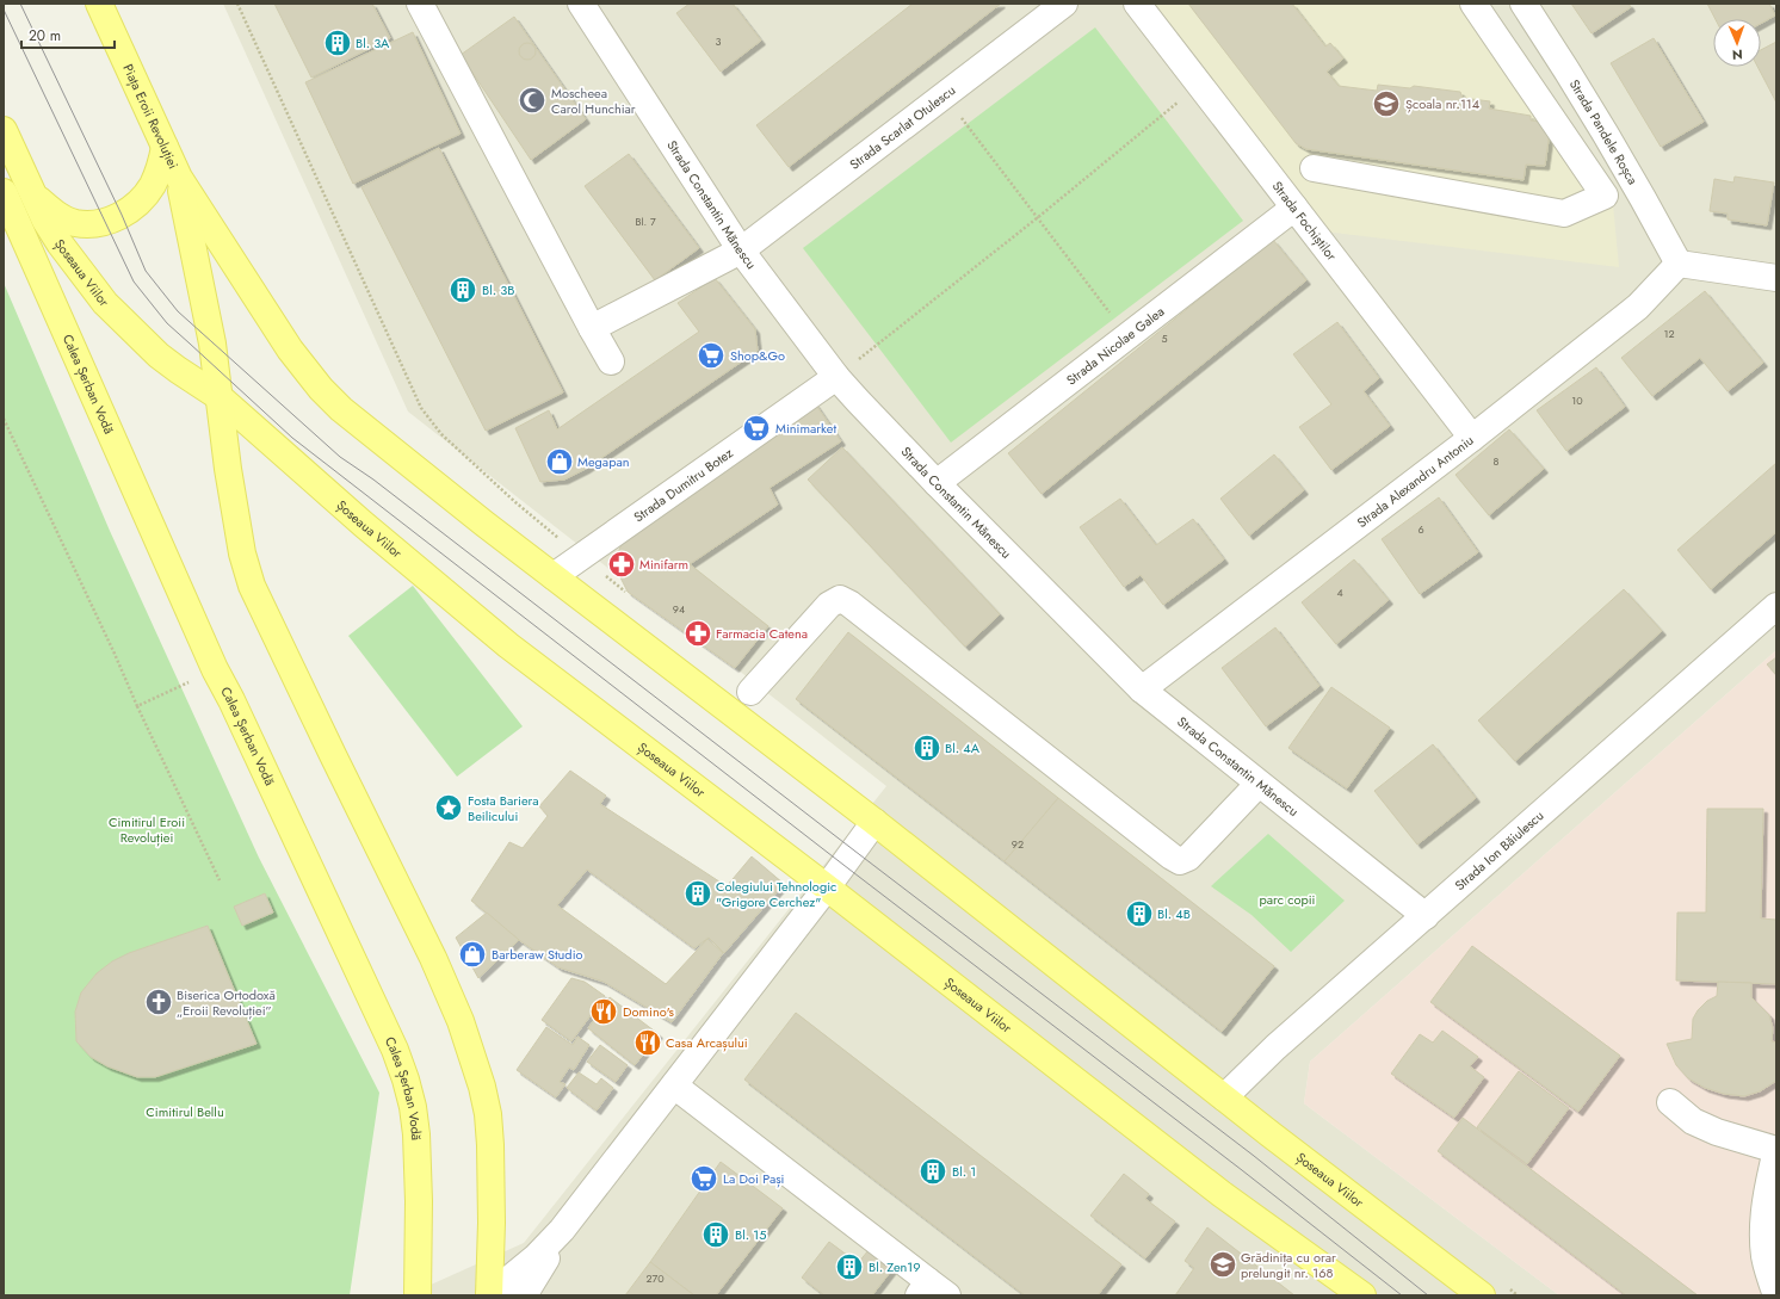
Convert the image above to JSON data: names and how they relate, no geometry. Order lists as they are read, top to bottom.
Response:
{
  "streets": {
    "main road": ["Piața Eroii Revoluției", "Șoseaua Viilor", "Calea Șerban Vodă"],
    "street": [
      "Strada Scarlat Otulescu",
      "Strada Pandele Roșca",
      "Strada Constantin Mănescu",
      "Strada Fochiștilor",
      "Strada Nicolae Galea",
      "Strada Alexandru Antoniu",
      "Strada Dumitru Botez",
      "Strada Ion Băiulescu"
    ]
  },
  "crossings": [
    ["Piața Eroii Revoluției", "Șoseaua Viilor"],
    ["Strada Scarlat Otulescu", "Strada Constantin Mănescu"],
    ["Strada Pandele Roșca", "Strada Alexandru Antoniu"],
    ["Strada Constantin Mănescu", "Strada Nicolae Galea"],
    ["Strada Constantin Mănescu", "Strada Alexandru Antoniu"],
    ["Strada Constantin Mănescu", "Strada Dumitru Botez"],
    ["Strada Constantin Mănescu", "Strada Ion Băiulescu"],
    ["Strada Fochiștilor", "Strada Nicolae Galea"],
    ["Strada Fochiștilor", "Strada Alexandru Antoniu"],
    ["Șoseaua Viilor", "Strada Dumitru Botez"],
    ["Șoseaua Viilor", "Strada Ion Băiulescu"]
  ],
  "parks": ["Cimitirul Eroii Revoluției", "parc copii", "Cimitirul Bellu"],
  "places": {
    "building": [
      "Bl. 3A",
      "Bl. 3B",
      "Bl. 4A",
      "Colegiului Tehnologic \"Grigore Cerchez\"",
      "Bl. 4B",
      "Bl. 1",
      "Bl. 15",
      "Bl. Zen19"
    ],
    "mosque": ["Moscheea Carol Hunchiar"],
    "school or university": ["Școala nr.114", "Grădinița cu orar prelungit nr. 168"],
    "supermarket": ["Shop&Go", "Minimarket", "La Doi Pași"],
    "shop": ["Megapan", "Barberaw Studio"],
    "pharmacy": ["Minifarm", "Farmacia Catena"],
    "place": ["Fosta Bariera Beilicului"],
    "church": ["Biserica Ortodoxă „Eroii Revoluției”"],
    "restaurant": ["Domino's", "Casa Arcașului"]
  },
  "house_numbers": [
    "3",
    "Bl. 7",
    "12",
    "5",
    "10",
    "8",
    "6",
    "4",
    "94",
    "92",
    "270"
  ],
  "scale_bar": "20 m",
  "north": "bottom"
}
